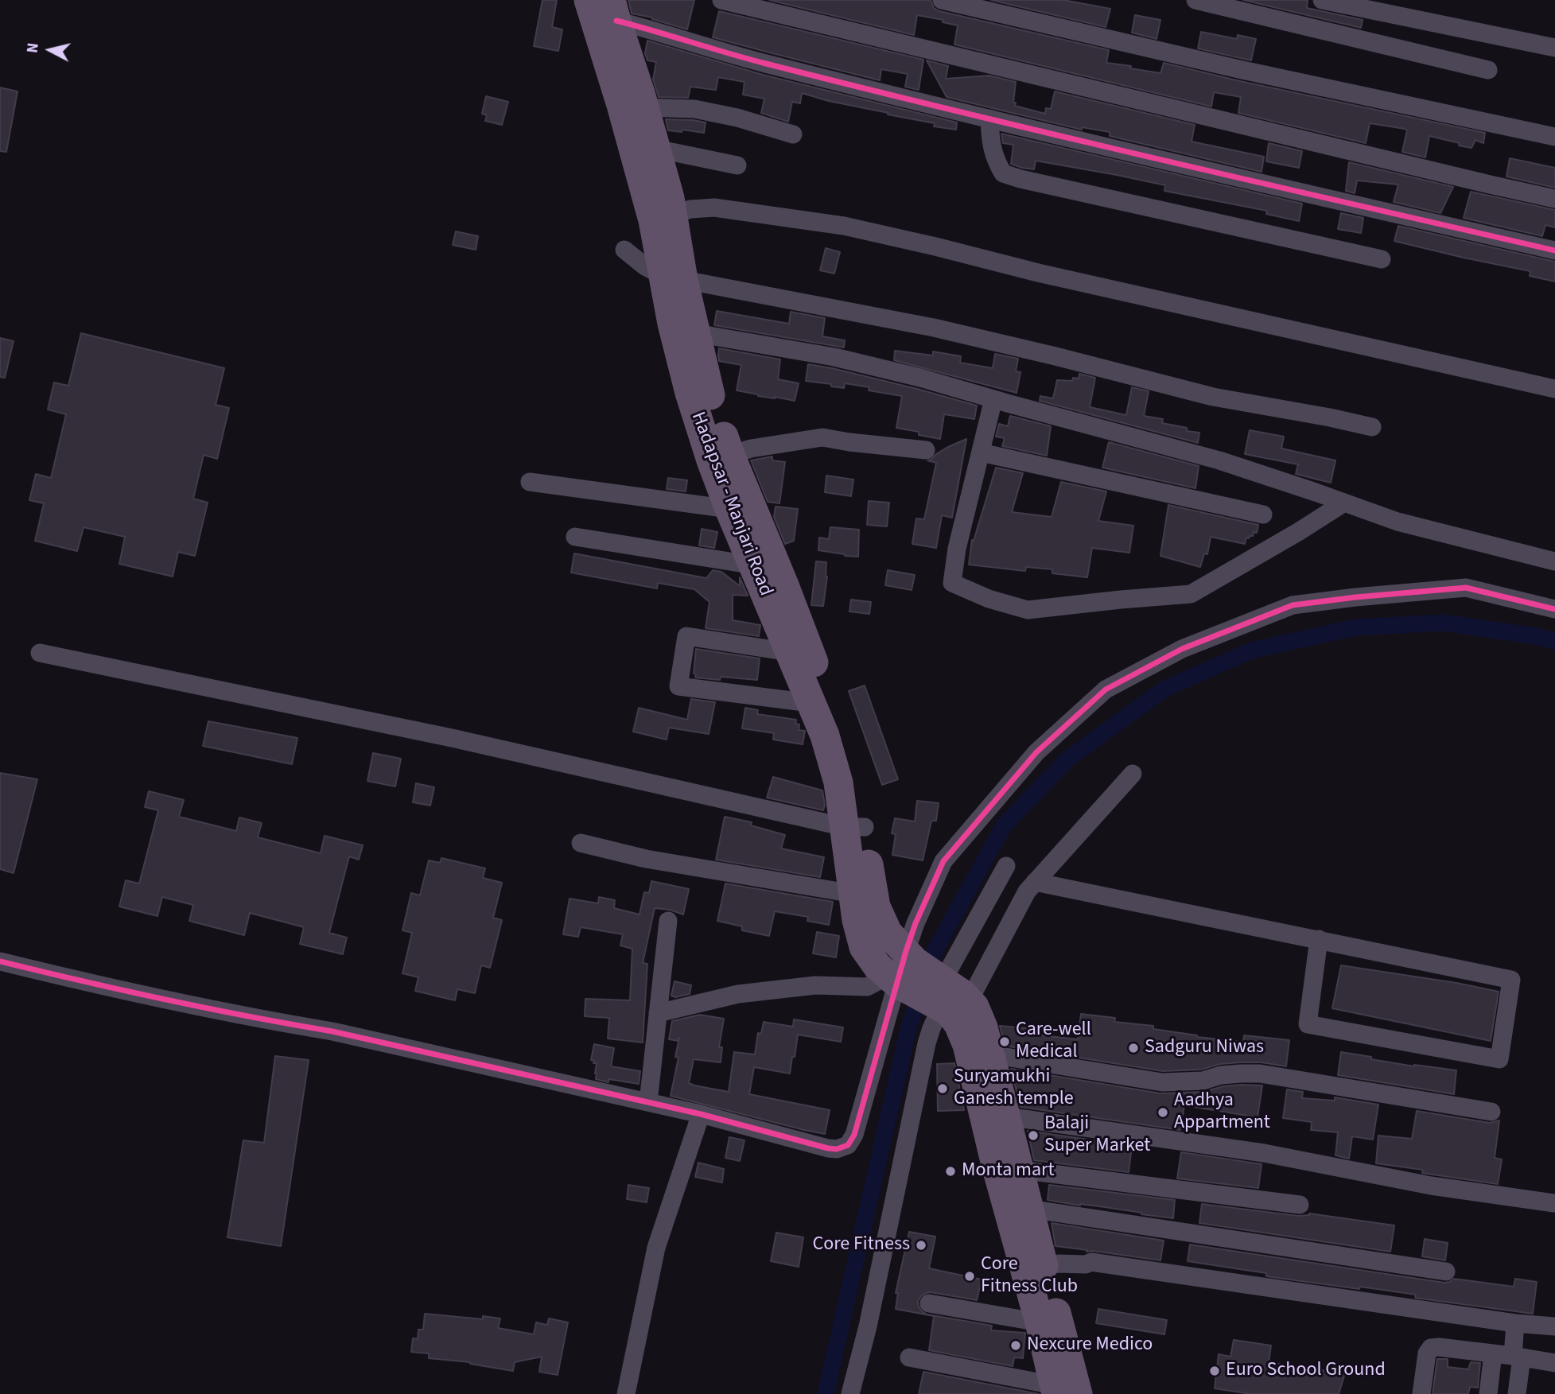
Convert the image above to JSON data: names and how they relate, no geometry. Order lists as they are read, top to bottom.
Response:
{
  "streets": {
    "main road": ["Hadapsar - Manjari Road"]
  },
  "places": [
    "Care-well Medical",
    "Sadguru Niwas",
    "Suryamukhi Ganesh temple",
    "Aadhya Appartment",
    "Balaji Super Market",
    "Monta mart",
    "Core Fitness",
    "Core Fitness Club",
    "Nexcure Medico",
    "Euro School Ground"
  ],
  "north": "left"
}
